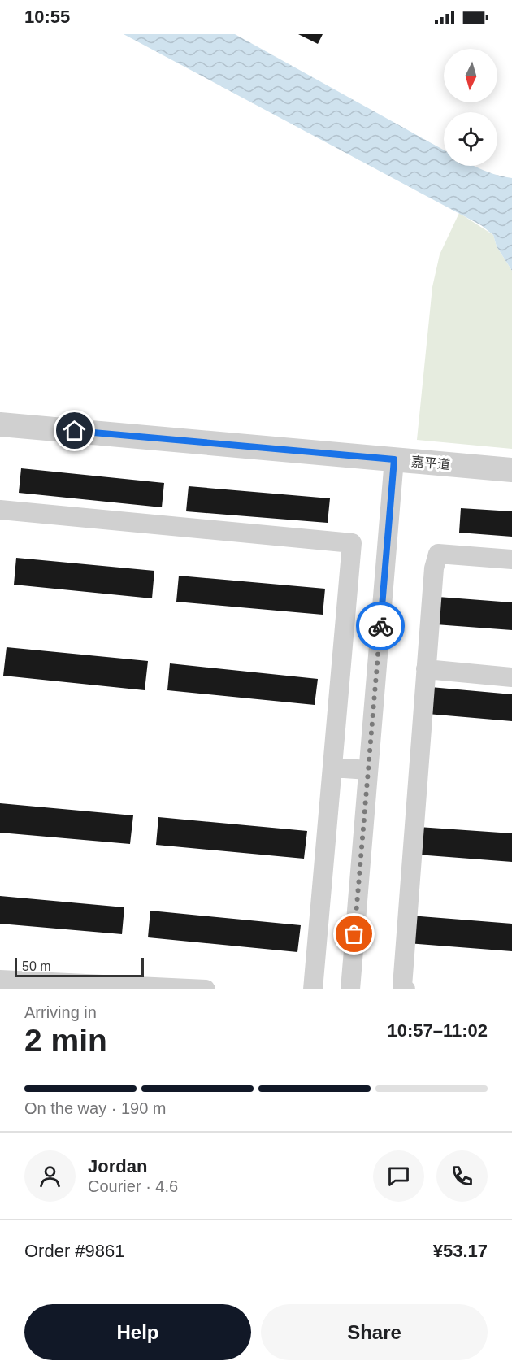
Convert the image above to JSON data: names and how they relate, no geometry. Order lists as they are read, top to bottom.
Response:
{
  "streets": {
    "street": ["嘉平道"]
  },
  "scale_bar": "50 m",
  "north": "bottom",
  "page": {
    "status": "10:55",
    "scale": "50 m",
    "heading": ["2 min", "Arriving in", "10:57–11:02"],
    "panel": [
      "Jordan",
      "Courier · 4.6",
      "Order #9861",
      "¥53.17"
    ],
    "bar": "On the way · 190 m",
    "buttons": ["Help", "Share"]
  }
}
